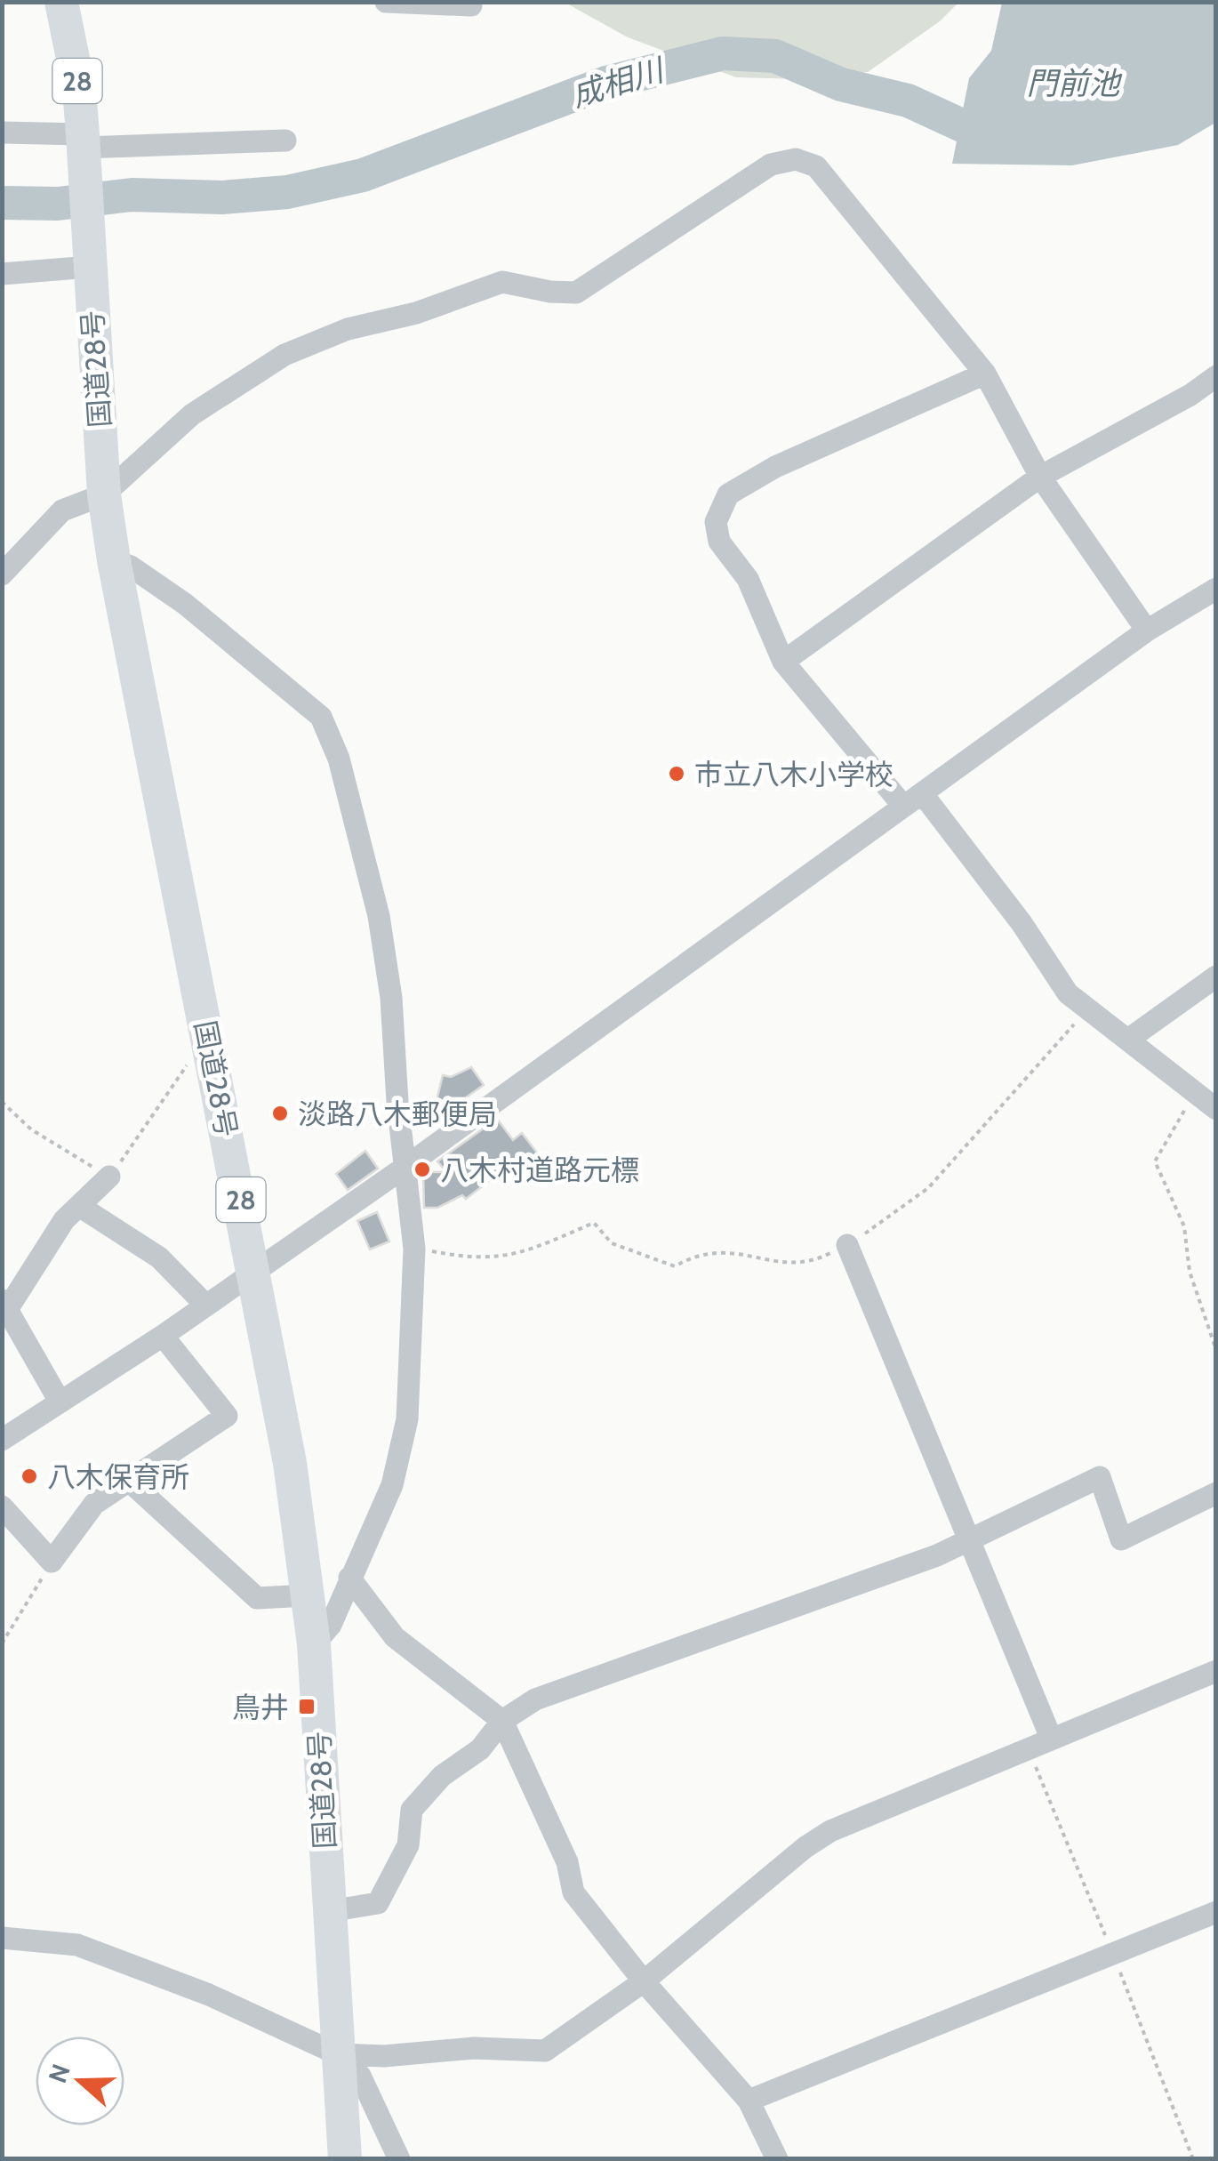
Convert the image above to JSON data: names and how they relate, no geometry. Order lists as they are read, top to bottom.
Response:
{
  "streets": {
    "highway": ["28", "国道28号"]
  },
  "water": ["成相川", "門前池"],
  "places": {
    "other": [
      "市立八木小学校",
      "淡路八木郵便局",
      "八木村道路元標",
      "八木保育所"
    ],
    "transit": ["鳥井"]
  },
  "north": "left"
}
